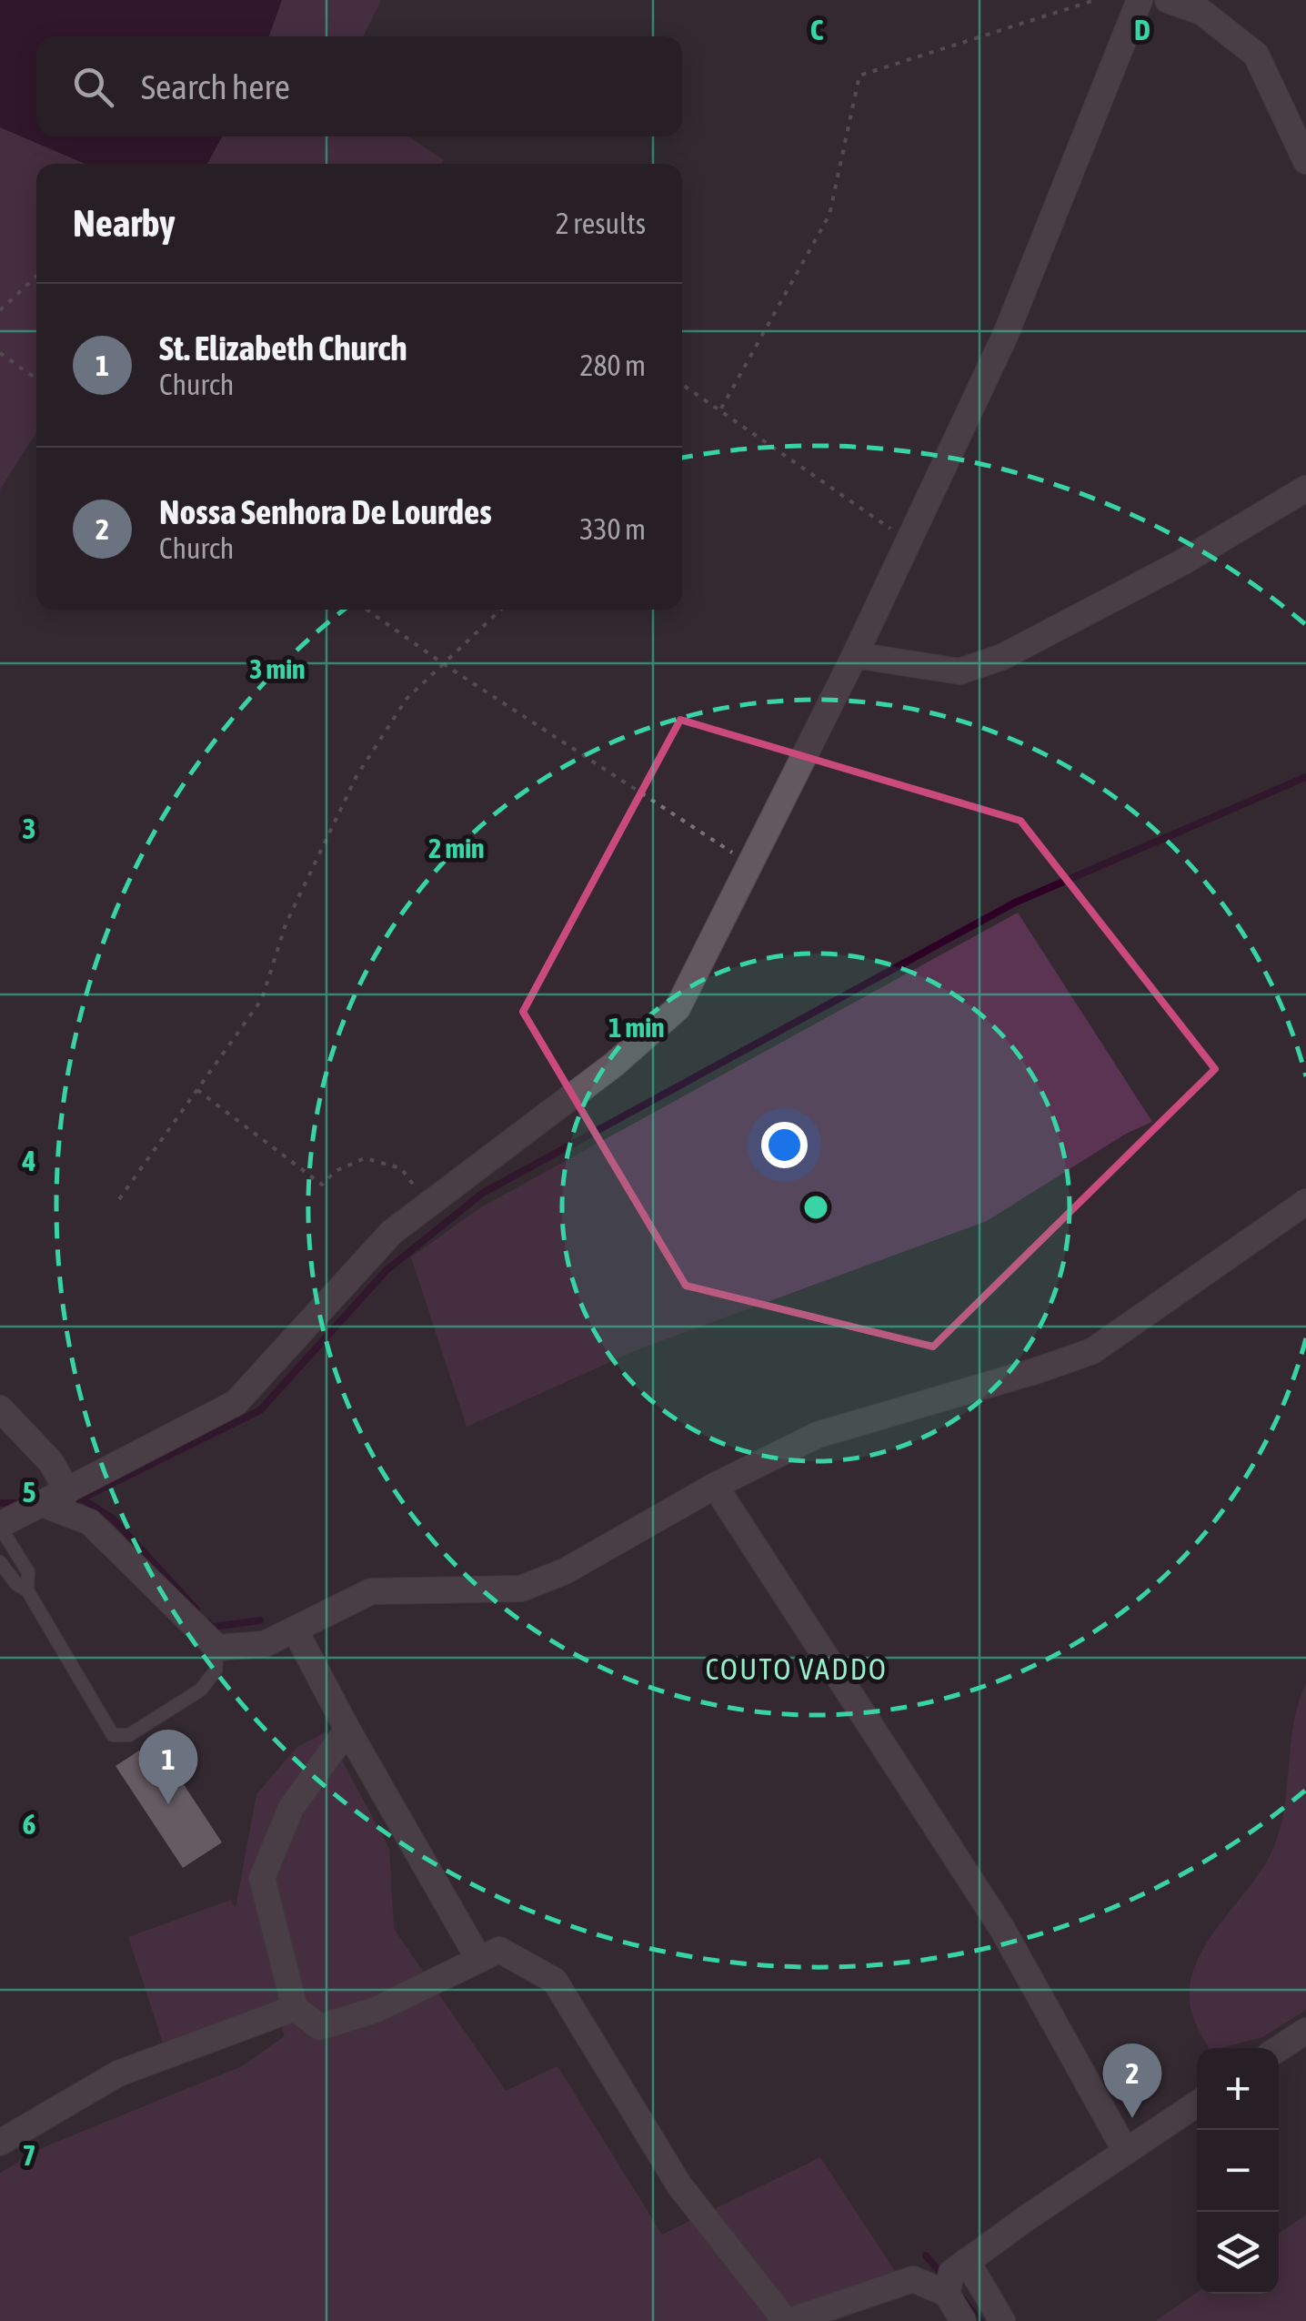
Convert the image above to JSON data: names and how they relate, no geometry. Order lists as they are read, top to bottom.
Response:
{
  "districts": ["COUTO VADDO"],
  "page": {
    "search": "Search here",
    "heading": ["Nearby", "2 results"],
    "list": [
      {
        "mark": "1",
        "name": "St. Elizabeth Church",
        "note": "Church",
        "value": "280 m"
      },
      {
        "mark": "2",
        "name": "Nossa Senhora De Lourdes",
        "note": "Church",
        "value": "330 m"
      }
    ],
    "pins": ["1", "2"],
    "map_buttons": ["+", "−"]
  },
  "grid": {
    "columns": ["C", "D"],
    "rows": [
      "3",
      "4",
      "5",
      "6",
      "7"
    ]
  },
  "rings": ["3 min", "2 min", "1 min"]
}
